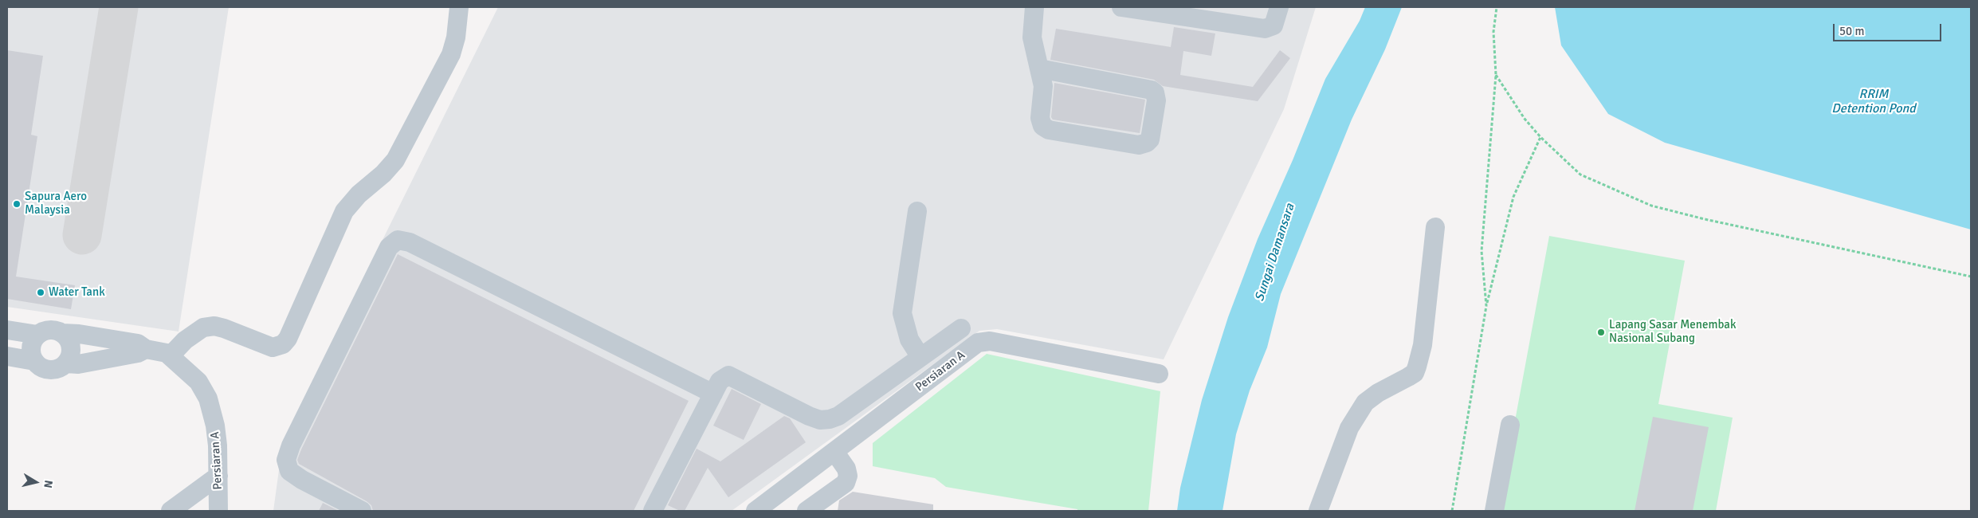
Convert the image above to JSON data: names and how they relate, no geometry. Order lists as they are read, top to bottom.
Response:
{
  "streets": {
    "lane": ["Persiaran A"]
  },
  "water": ["RRIM Detention Pond", "Sungai Damansara"],
  "places": ["Sapura Aero Malaysia", "Water Tank", "Lapang Sasar Menembak Nasional Subang"],
  "scale_bar": "50 m",
  "north": "right"
}
